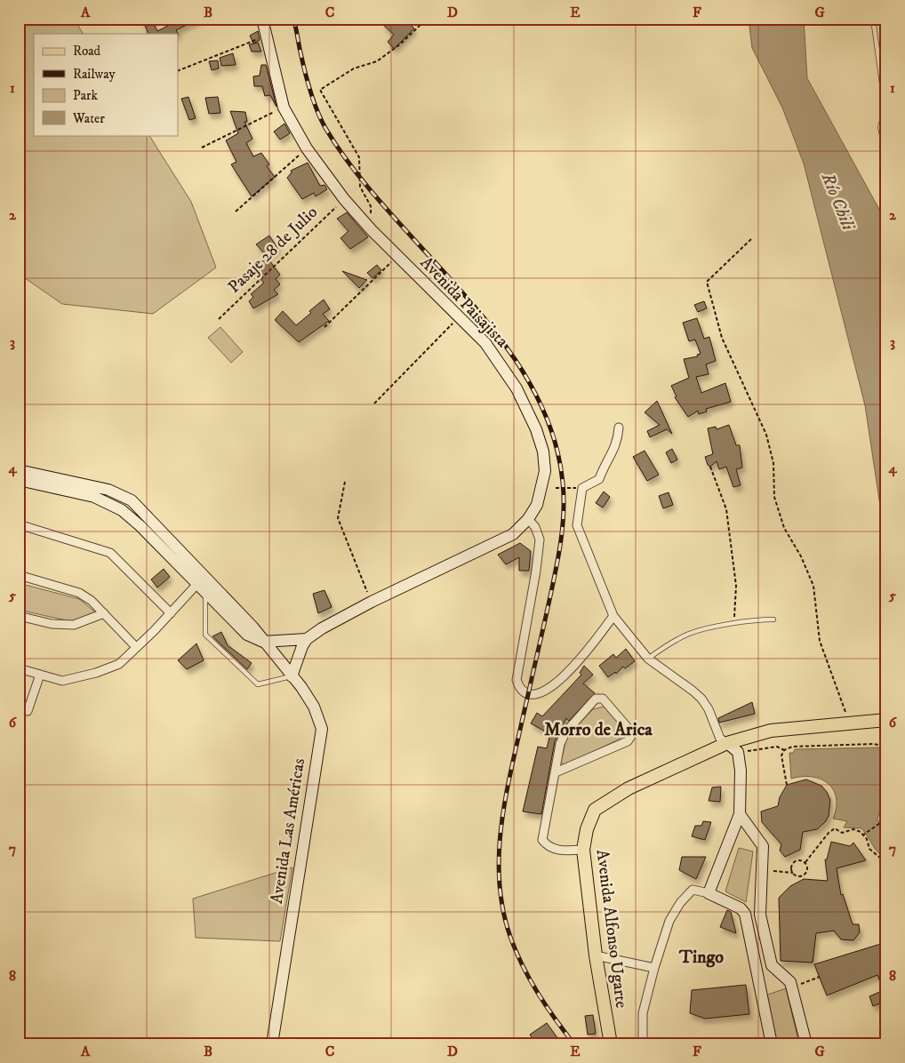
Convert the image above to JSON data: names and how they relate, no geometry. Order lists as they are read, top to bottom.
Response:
{
  "streets": {
    "main road": ["Avenida Paisajista", "Avenida Las Américas", "Avenida Alfonso Ugarte"],
    "path": ["Pasaje 28 de Julio"]
  },
  "crossings": [
    ["Pasaje 28 de Julio", "Avenida Paisajista"],
    ["Avenida Paisajista", "Avenida Las Américas"]
  ],
  "districts": ["Morro de Arica", "Tingo"],
  "water": ["Río Chili"],
  "legend": [
    "Road",
    "Railway",
    "Park",
    "Water"
  ],
  "grid": {
    "columns": [
      "A",
      "B",
      "C",
      "D",
      "E",
      "F",
      "G"
    ],
    "rows": [
      "1",
      "2",
      "3",
      "4",
      "5",
      "6",
      "7",
      "8"
    ]
  }
}
